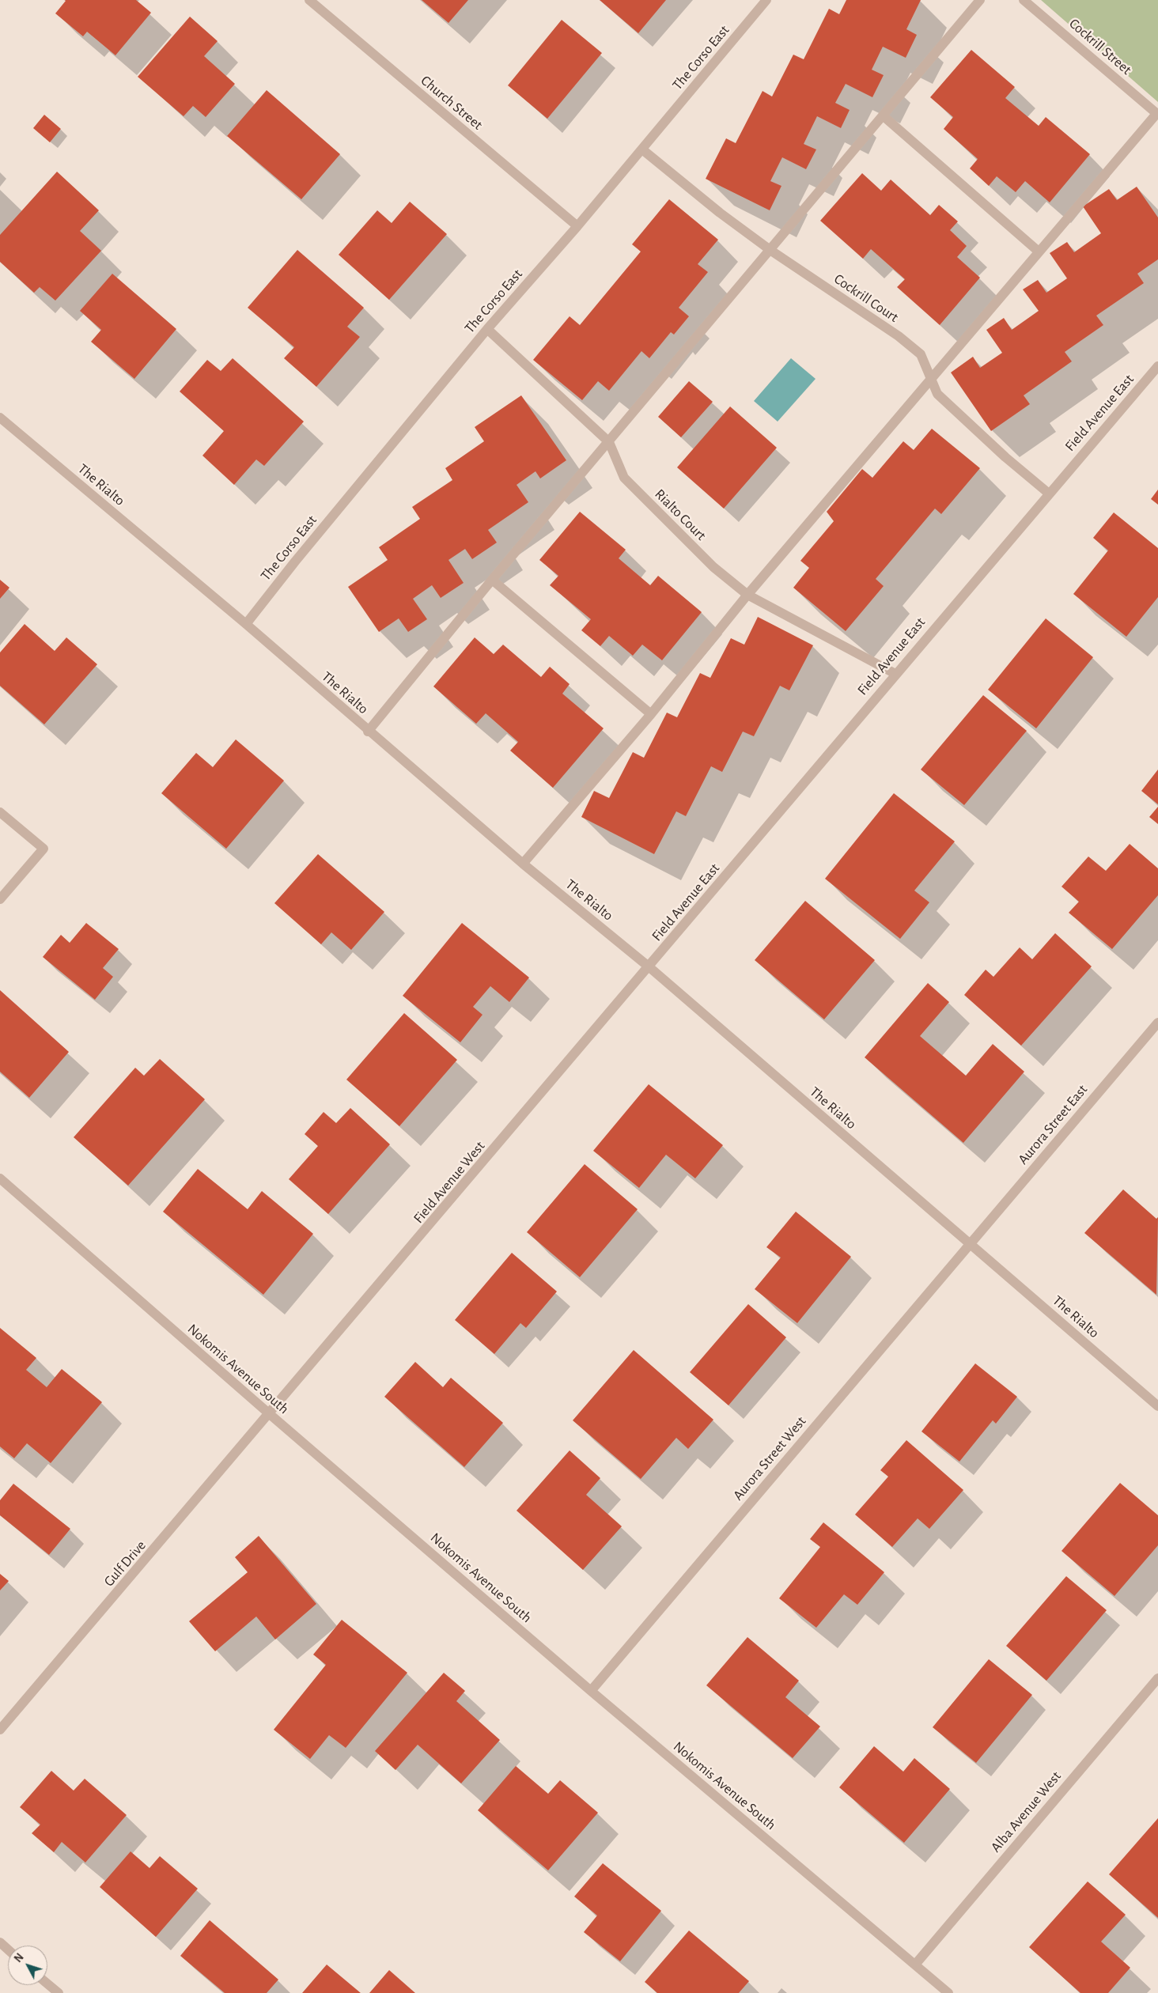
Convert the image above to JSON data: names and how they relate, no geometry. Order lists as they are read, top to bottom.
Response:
{
  "streets": {
    "street": [
      "Cockrill Street",
      "The Corso East",
      "Church Street",
      "Cockrill Court",
      "Field Avenue East",
      "The Rialto",
      "Rialto Court",
      "Aurora Street East",
      "Field Avenue West",
      "Nokomis Avenue South",
      "Aurora Street West",
      "Gulf Drive",
      "Alba Avenue West"
    ]
  },
  "crossings": [
    ["The Corso East", "Church Street"],
    ["The Corso East", "Cockrill Court"],
    ["The Corso East", "The Rialto"],
    ["Cockrill Court", "Field Avenue East"],
    ["Field Avenue East", "The Rialto"],
    ["Field Avenue East", "Rialto Court"],
    ["Field Avenue East", "Field Avenue West"],
    ["The Rialto", "Aurora Street East"],
    ["The Rialto", "Field Avenue West"],
    ["The Rialto", "Aurora Street West"],
    ["Aurora Street East", "Aurora Street West"],
    ["Field Avenue West", "Nokomis Avenue South"],
    ["Field Avenue West", "Gulf Drive"],
    ["Nokomis Avenue South", "Aurora Street West"],
    ["Nokomis Avenue South", "Gulf Drive"],
    ["Nokomis Avenue South", "Alba Avenue West"]
  ],
  "north": "top left"
}
